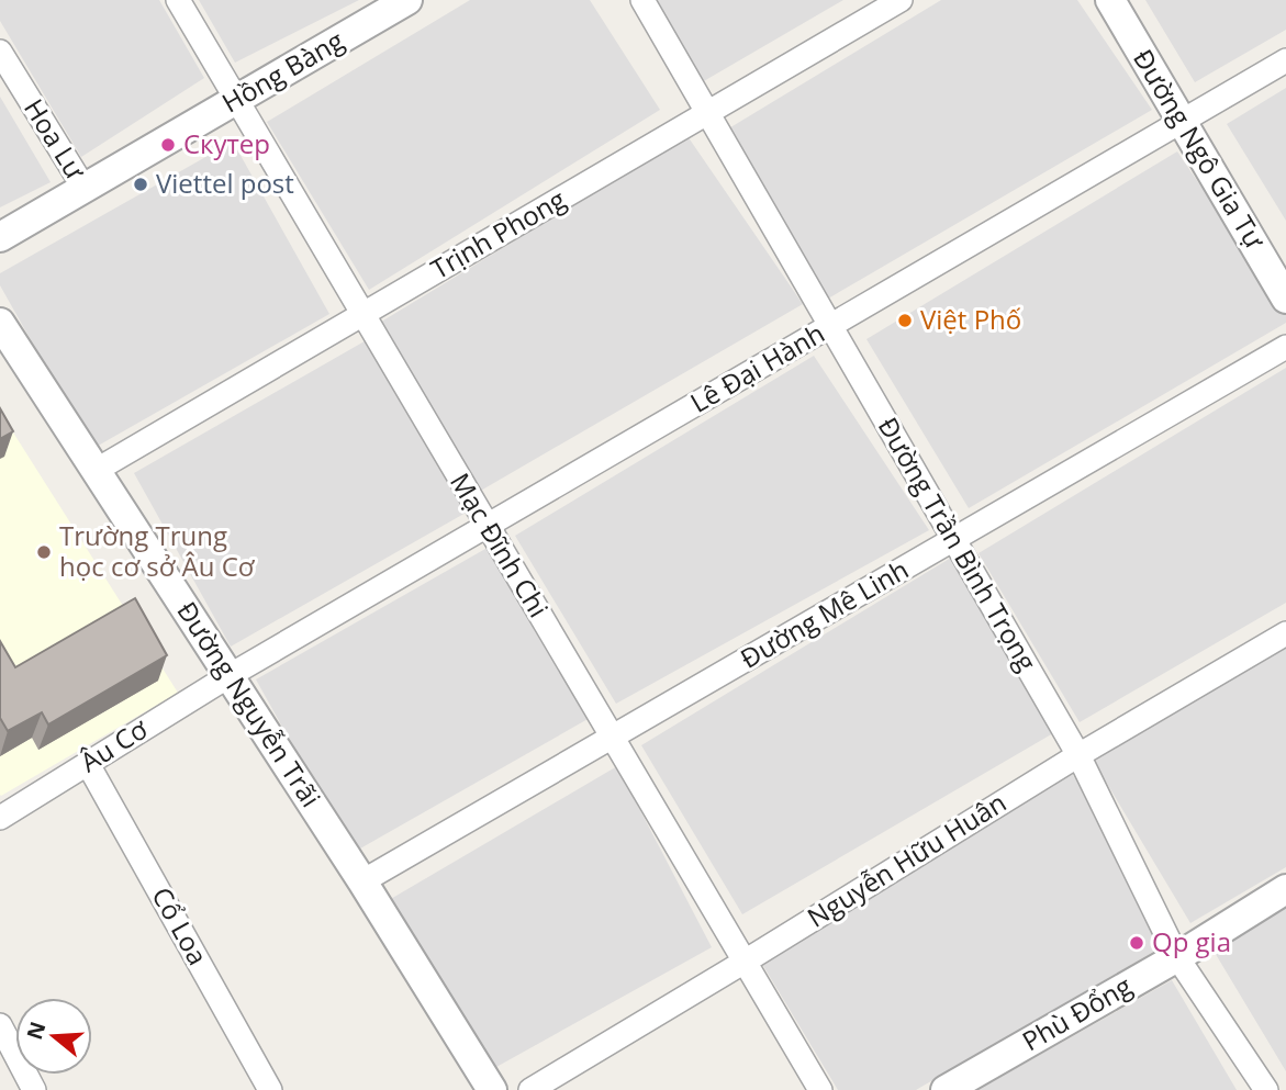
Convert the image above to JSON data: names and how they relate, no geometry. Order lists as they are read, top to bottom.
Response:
{
  "streets": {
    "street": [
      "Hồng Bàng",
      "Hoa Lư",
      "Đường Ngô Gia Tự",
      "Trịnh Phong",
      "Lê Đại Hành",
      "Đường Trần Bình Trọng",
      "Mạc Đĩnh Chi",
      "Đường Mê Linh",
      "Đường Nguyễn Trãi",
      "Âu Cơ",
      "Nguyễn Hữu Huân",
      "Cổ Loa",
      "Phù Đổng"
    ]
  },
  "crossings": [
    ["Hồng Bàng", "Hoa Lư"],
    ["Hồng Bàng", "Mạc Đĩnh Chi"],
    ["Đường Ngô Gia Tự", "Lê Đại Hành"],
    ["Trịnh Phong", "Đường Trần Bình Trọng"],
    ["Trịnh Phong", "Mạc Đĩnh Chi"],
    ["Trịnh Phong", "Đường Nguyễn Trãi"],
    ["Lê Đại Hành", "Đường Trần Bình Trọng"],
    ["Lê Đại Hành", "Mạc Đĩnh Chi"],
    ["Lê Đại Hành", "Đường Nguyễn Trãi"],
    ["Lê Đại Hành", "Âu Cơ"],
    ["Đường Trần Bình Trọng", "Đường Mê Linh"],
    ["Đường Trần Bình Trọng", "Nguyễn Hữu Huân"],
    ["Đường Trần Bình Trọng", "Phù Đổng"],
    ["Mạc Đĩnh Chi", "Đường Mê Linh"],
    ["Mạc Đĩnh Chi", "Nguyễn Hữu Huân"],
    ["Đường Mê Linh", "Đường Nguyễn Trãi"],
    ["Đường Nguyễn Trãi", "Âu Cơ"],
    ["Âu Cơ", "Cổ Loa"]
  ],
  "places": [
    "Скутер",
    "Viettel post",
    "Việt Phố",
    "Trường Trung học cơ sở Âu Cơ",
    "Qp gia"
  ],
  "north": "left"
}
